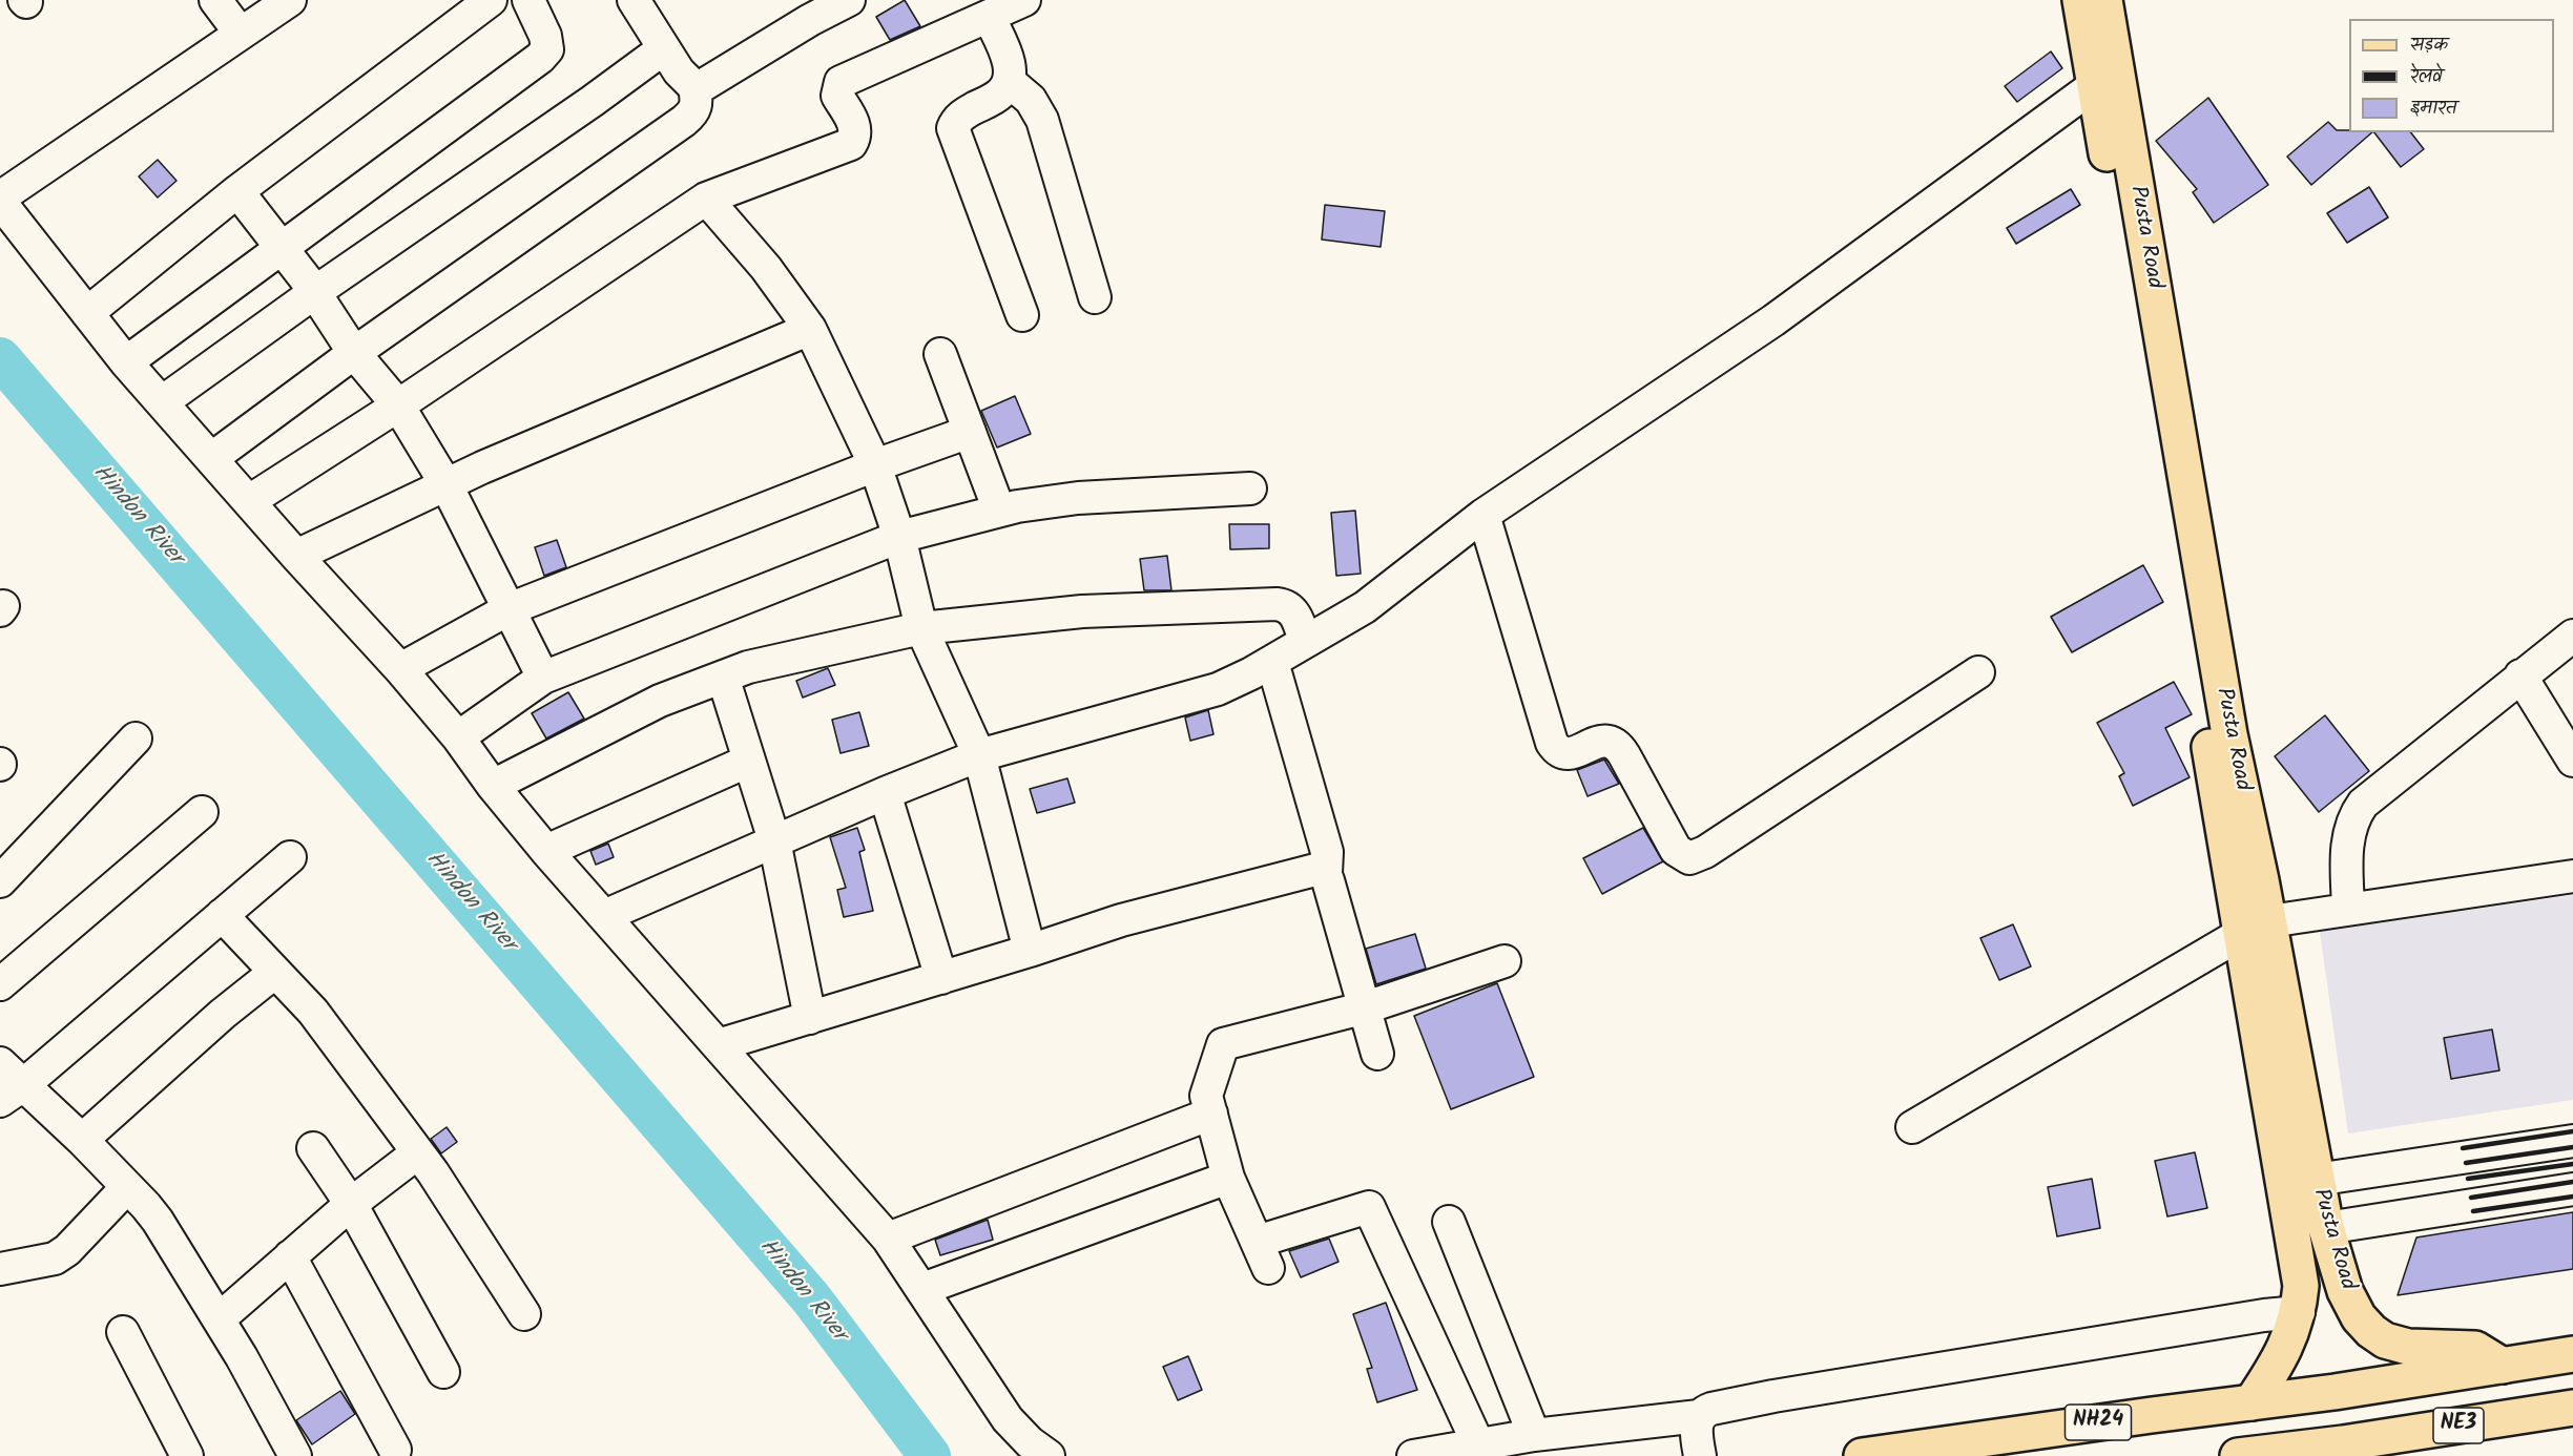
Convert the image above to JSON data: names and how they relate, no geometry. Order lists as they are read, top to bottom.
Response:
{
  "streets": {
    "main road": ["Pusta Road", "NH24", "NE3"]
  },
  "crossings": [
    ["Pusta Road", "NH24"]
  ],
  "water": ["Hindon River"],
  "legend": ["सड़क", "रेलवे", "इमारत"]
}
